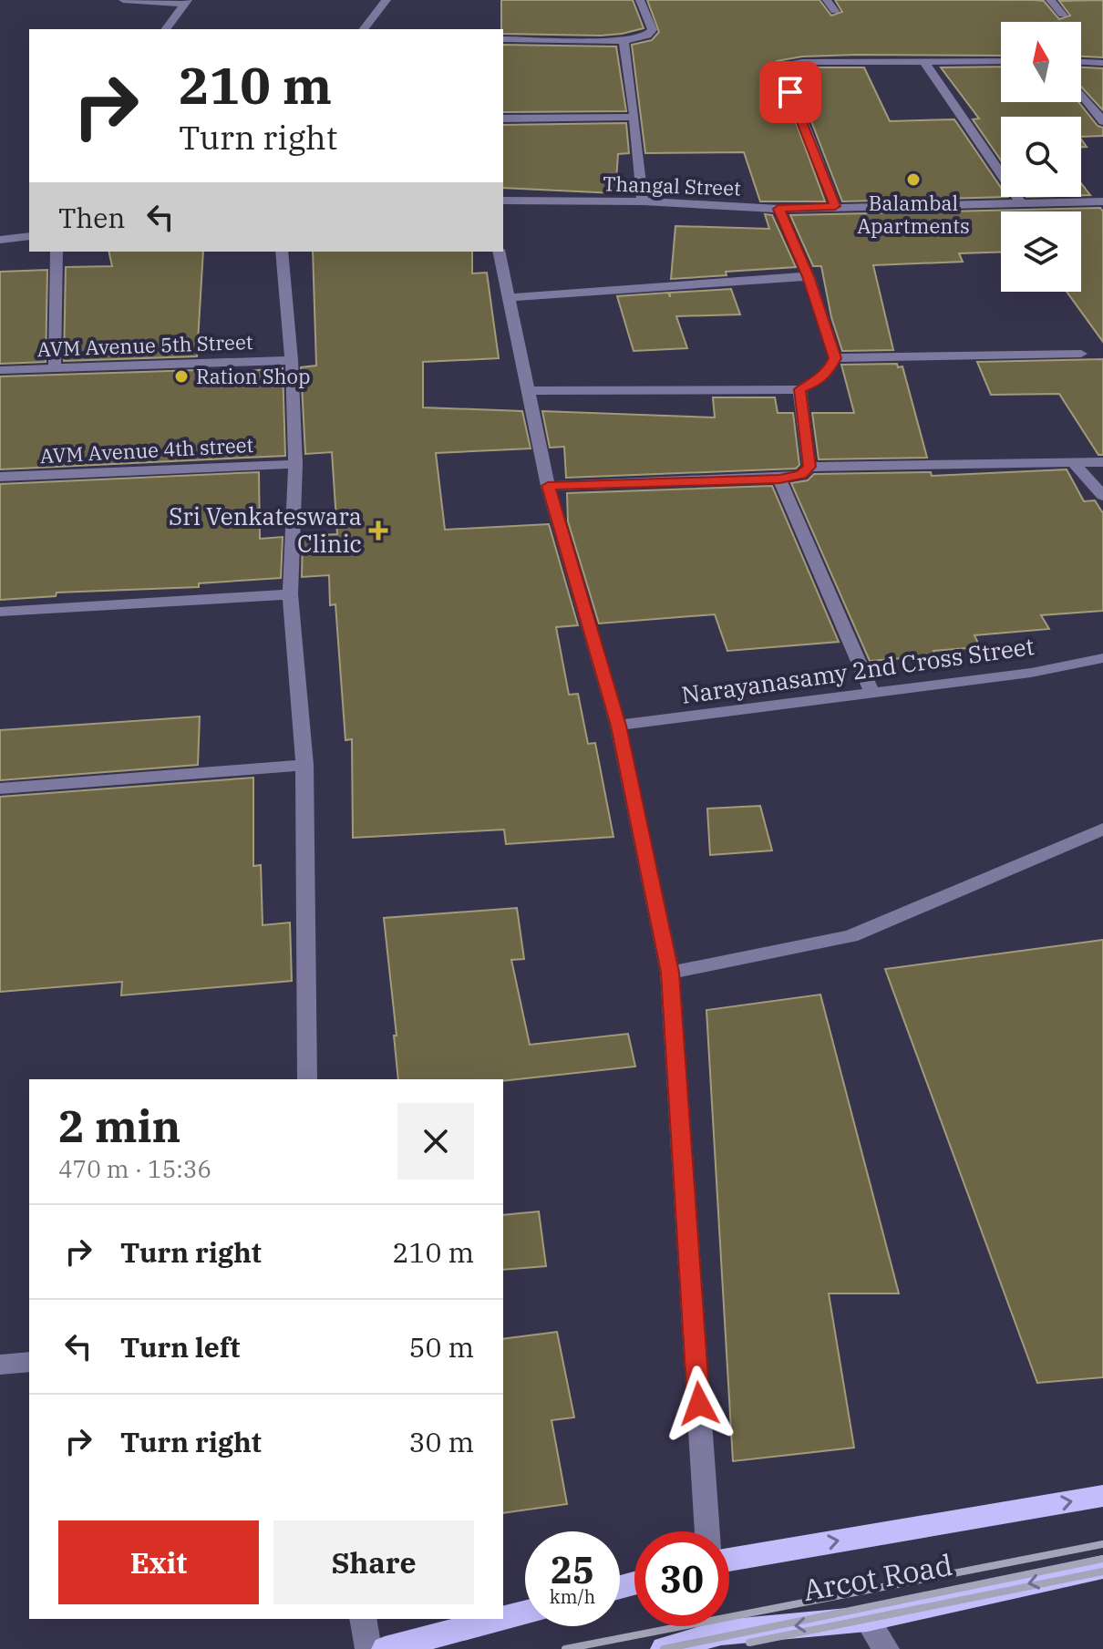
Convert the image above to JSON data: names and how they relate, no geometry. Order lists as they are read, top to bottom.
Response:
{
  "streets": {
    "main road": ["Arcot Road"],
    "street": [
      "Thangal Street",
      "AVM Avenue 5th Street",
      "AVM Avenue 4th street",
      "Narayanasamy 2nd Cross Street"
    ]
  },
  "places": {
    "other": ["Balambal Apartments", "Ration Shop"],
    "health": ["Sri Venkateswara Clinic"]
  },
  "north": "top",
  "page": {
    "turn": ["210 m", "Turn right"],
    "then": "Then",
    "heading": ["2 min", "470 m · 15:36"],
    "list": [
      {
        "name": "Turn right",
        "value": "210 m"
      },
      {
        "name": "Turn left",
        "value": "50 m"
      },
      {
        "name": "Turn right",
        "value": "30 m"
      }
    ],
    "buttons": ["Exit", "Share"],
    "speed": "25 km/h",
    "limit": "30"
  }
}
